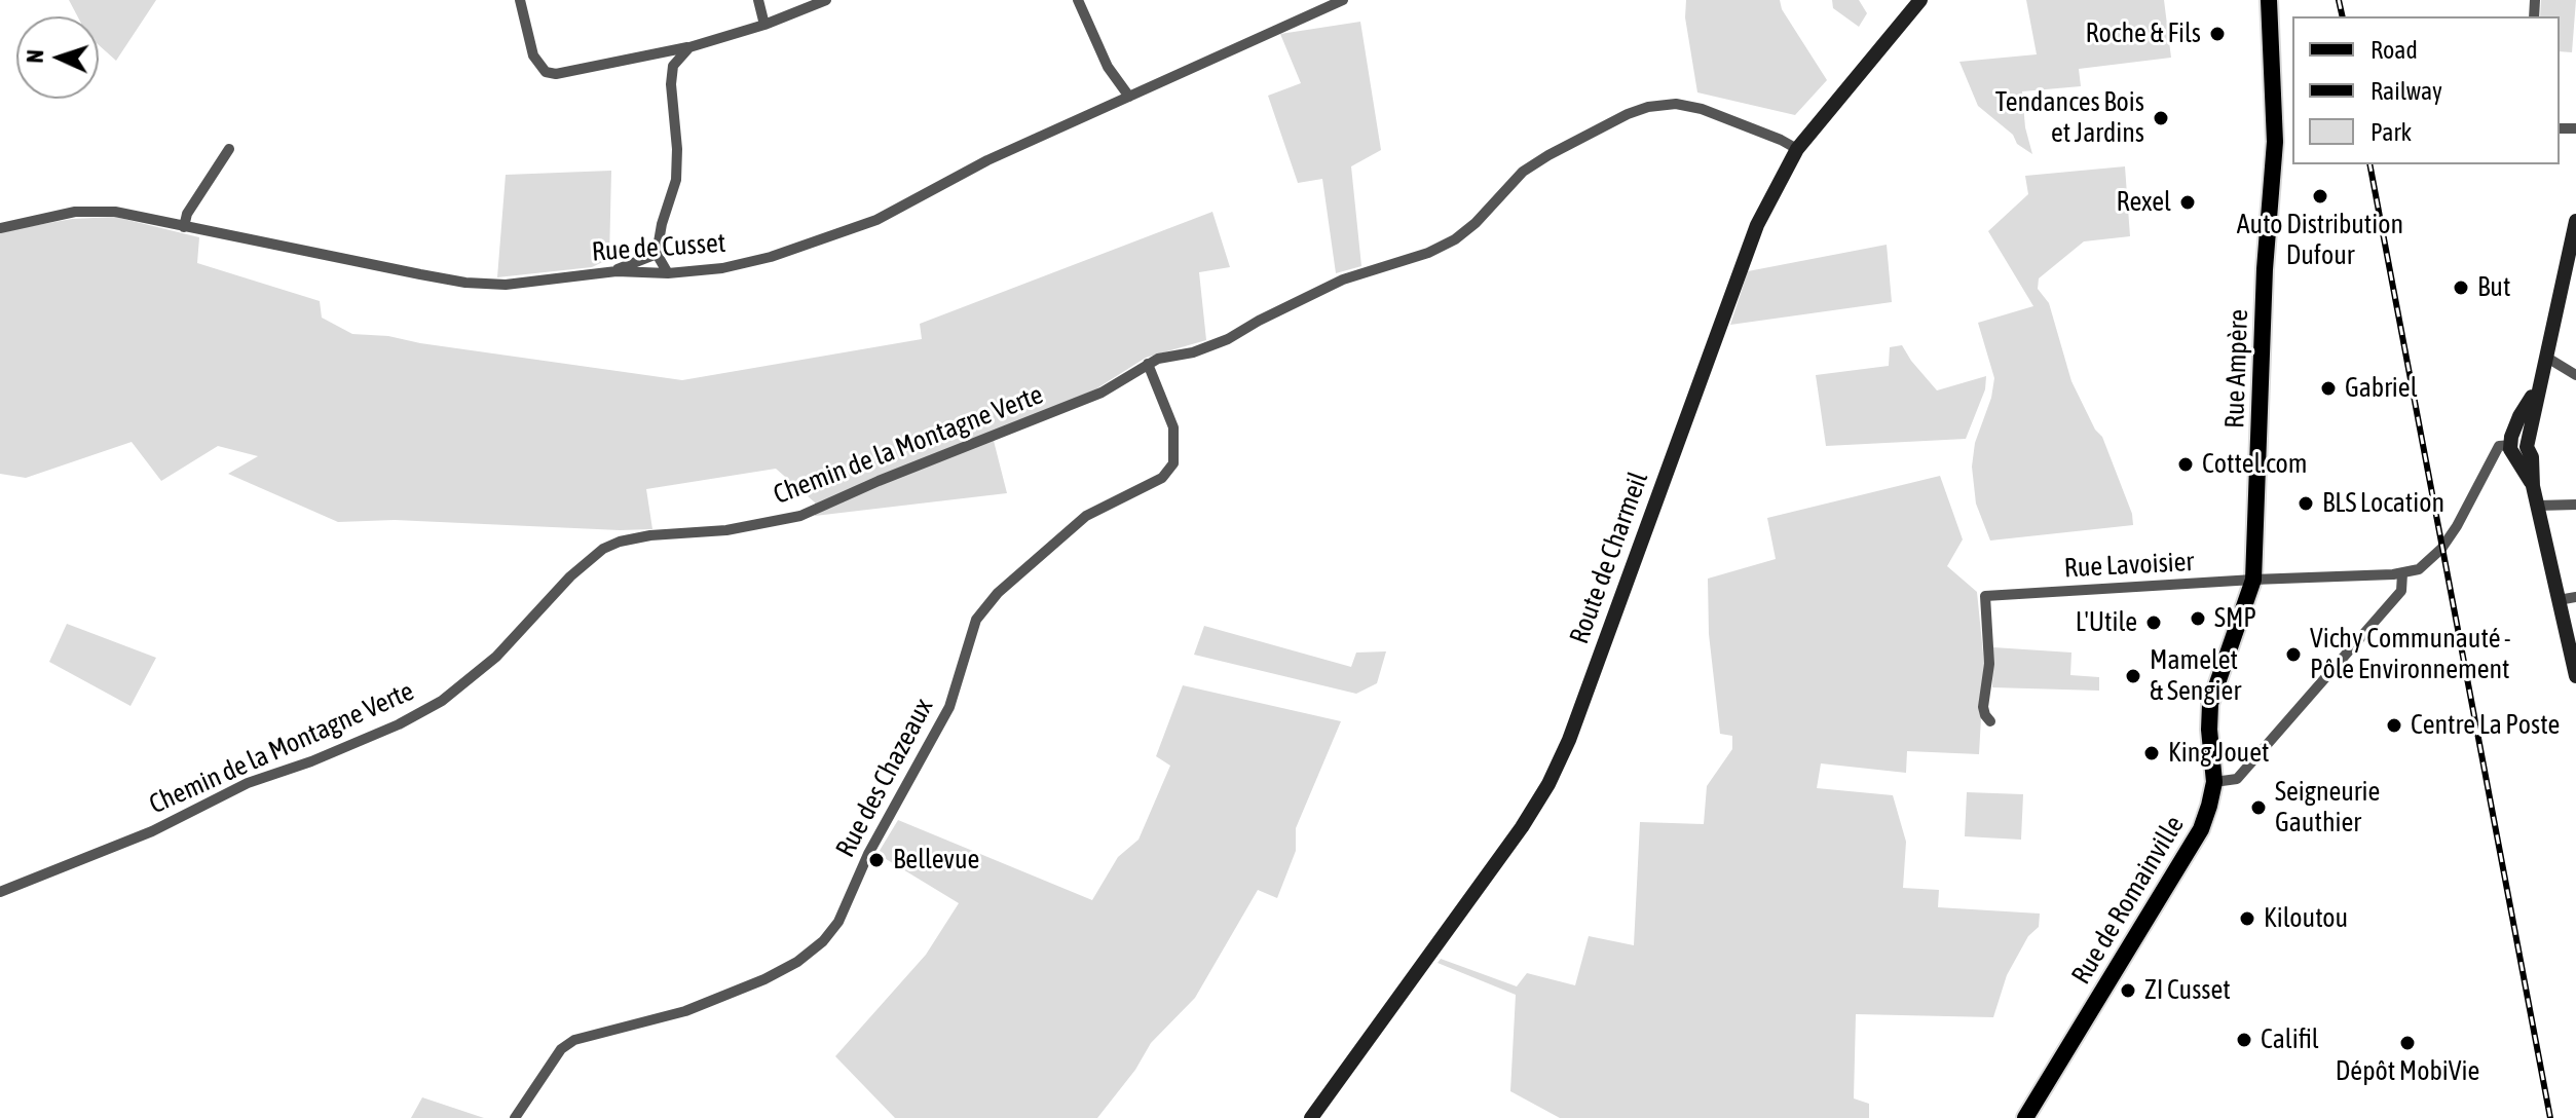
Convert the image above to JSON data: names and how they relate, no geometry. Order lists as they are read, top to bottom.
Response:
{
  "streets": {
    "main road": ["Rue Ampère", "Route de Charmeil", "Rue de Romainville"],
    "street": [
      "Rue de Cusset",
      "Chemin de la Montagne Verte",
      "Rue Lavoisier",
      "Rue des Chazeaux"
    ]
  },
  "crossings": [
    ["Rue Ampère", "Rue Lavoisier"],
    ["Rue Ampère", "Rue de Romainville"],
    ["Chemin de la Montagne Verte", "Route de Charmeil"],
    ["Chemin de la Montagne Verte", "Rue des Chazeaux"]
  ],
  "places": [
    "Roche & Fils",
    "Tendances Bois et Jardins",
    "Auto Distribution Dufour",
    "Rexel",
    "But",
    "Gabriel",
    "Cottel.com",
    "BLS Location",
    "SMP",
    "L'Utile",
    "Vichy Communauté - Pôle Environnement",
    "Mamelet & Sengier",
    "Centre La Poste",
    "King Jouet",
    "Seigneurie Gauthier",
    "Bellevue",
    "Kiloutou",
    "ZI Cusset",
    "Califil",
    "Dépôt MobiVie"
  ],
  "legend": ["Road", "Railway", "Park"],
  "north": "left"
}
